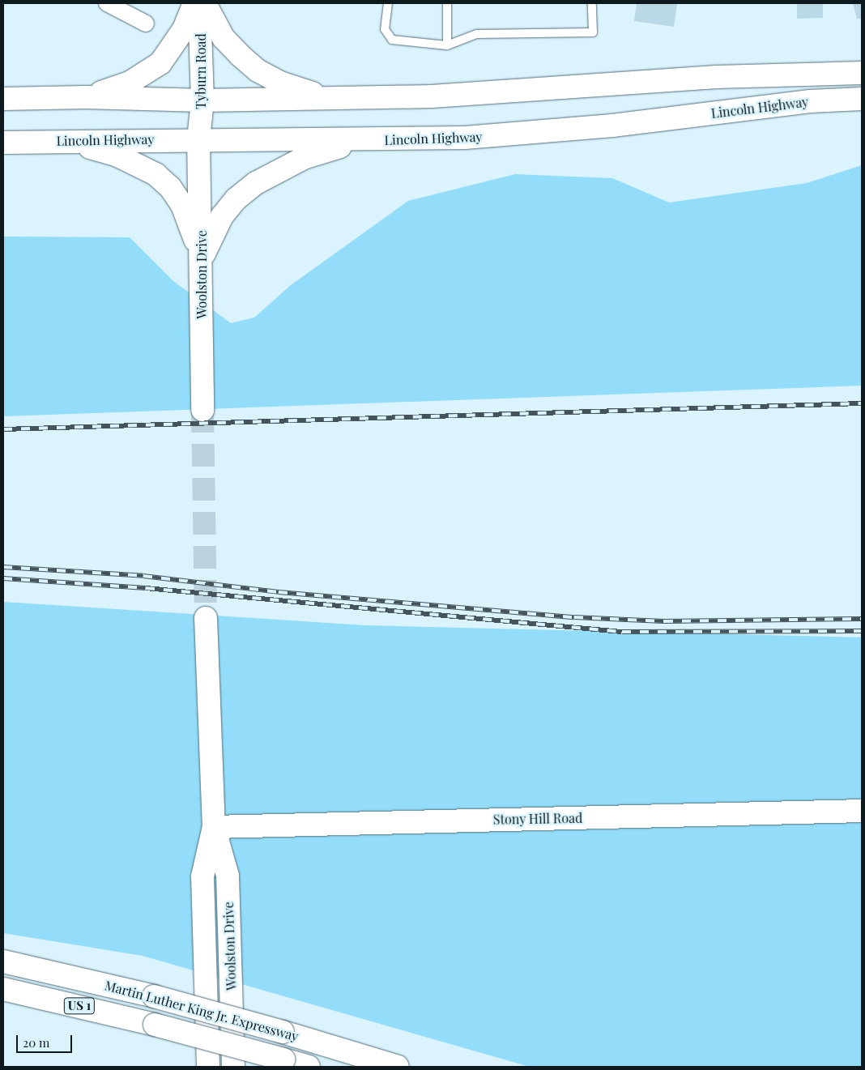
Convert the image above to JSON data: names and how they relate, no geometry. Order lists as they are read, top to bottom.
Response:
{
  "streets": {
    "main road": [
      "Tyburn Road",
      "Lincoln Highway",
      "Woolston Drive",
      "Stony Hill Road",
      "US 1",
      "Martin Luther King Jr. Expressway"
    ]
  },
  "crossings": [
    ["Tyburn Road", "Lincoln Highway"],
    ["Tyburn Road", "Woolston Drive"],
    ["Lincoln Highway", "Woolston Drive"],
    ["Woolston Drive", "Stony Hill Road"]
  ],
  "scale_bar": "20 m"
}
